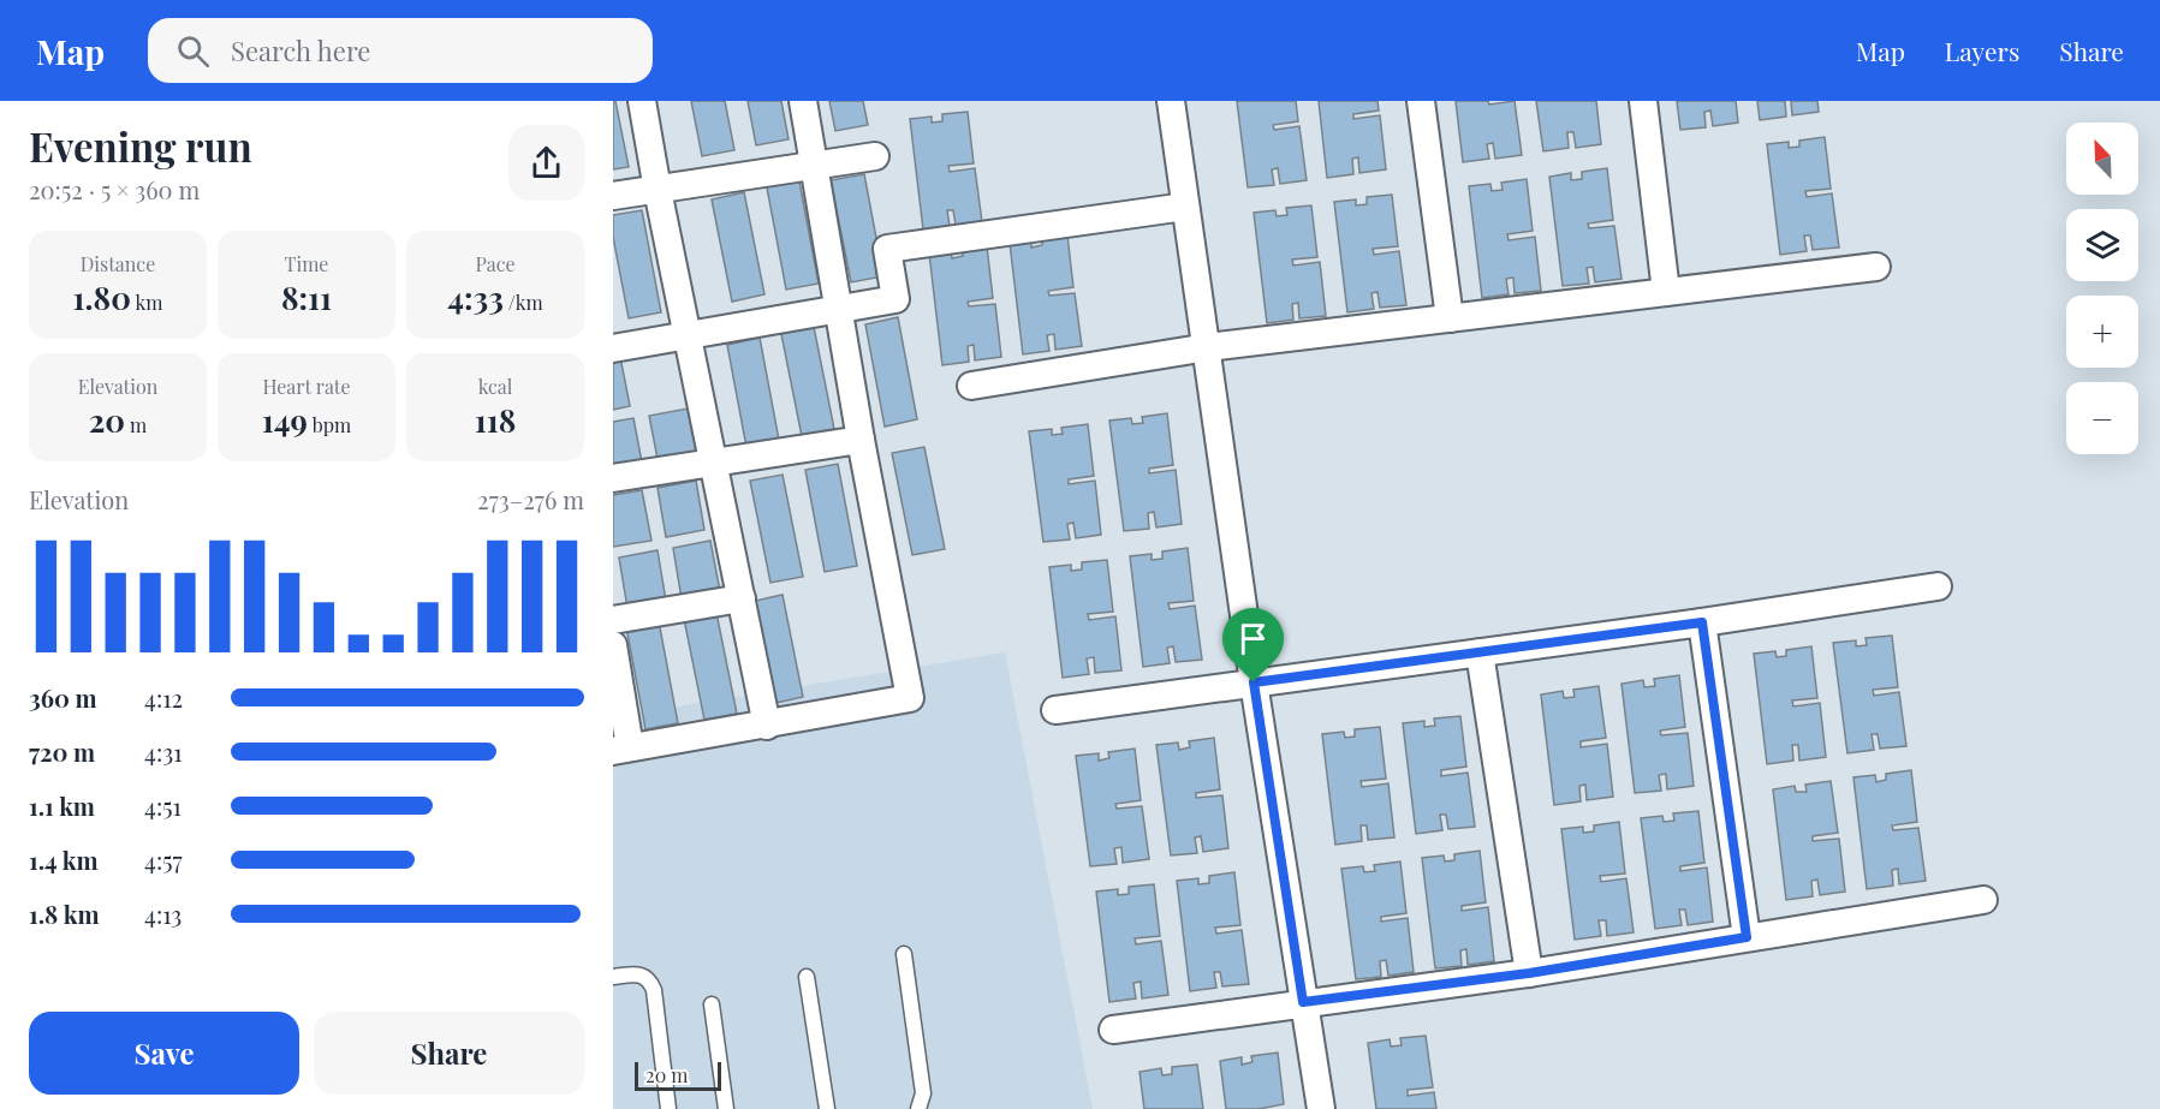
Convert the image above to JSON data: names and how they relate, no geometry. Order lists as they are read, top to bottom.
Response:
{
  "scale_bar": "20 m",
  "north": "top left",
  "page": {
    "header": "Map",
    "search": "Search here",
    "nav": ["Map", "Layers", "Share"],
    "heading": ["Evening run", "20:52 · 5 × 360 m"],
    "map_buttons": ["+", "−"],
    "stats": [
      ["Distance", "1.80 km"],
      ["Time", "8:11"],
      ["Pace", "4:33 /km"],
      ["Elevation", "20 m"],
      ["Heart rate", "149 bpm"],
      ["kcal", "118"]
    ],
    "chart": ["Elevation", "273–276 m"],
    "list": [
      {
        "name": "360 m",
        "note": "4:12"
      },
      {
        "name": "720 m",
        "note": "4:31"
      },
      {
        "name": "1.1 km",
        "note": "4:51"
      },
      {
        "name": "1.4 km",
        "note": "4:57"
      },
      {
        "name": "1.8 km",
        "note": "4:13"
      }
    ],
    "buttons": ["Save", "Share"],
    "scale": "20 m"
  }
}
